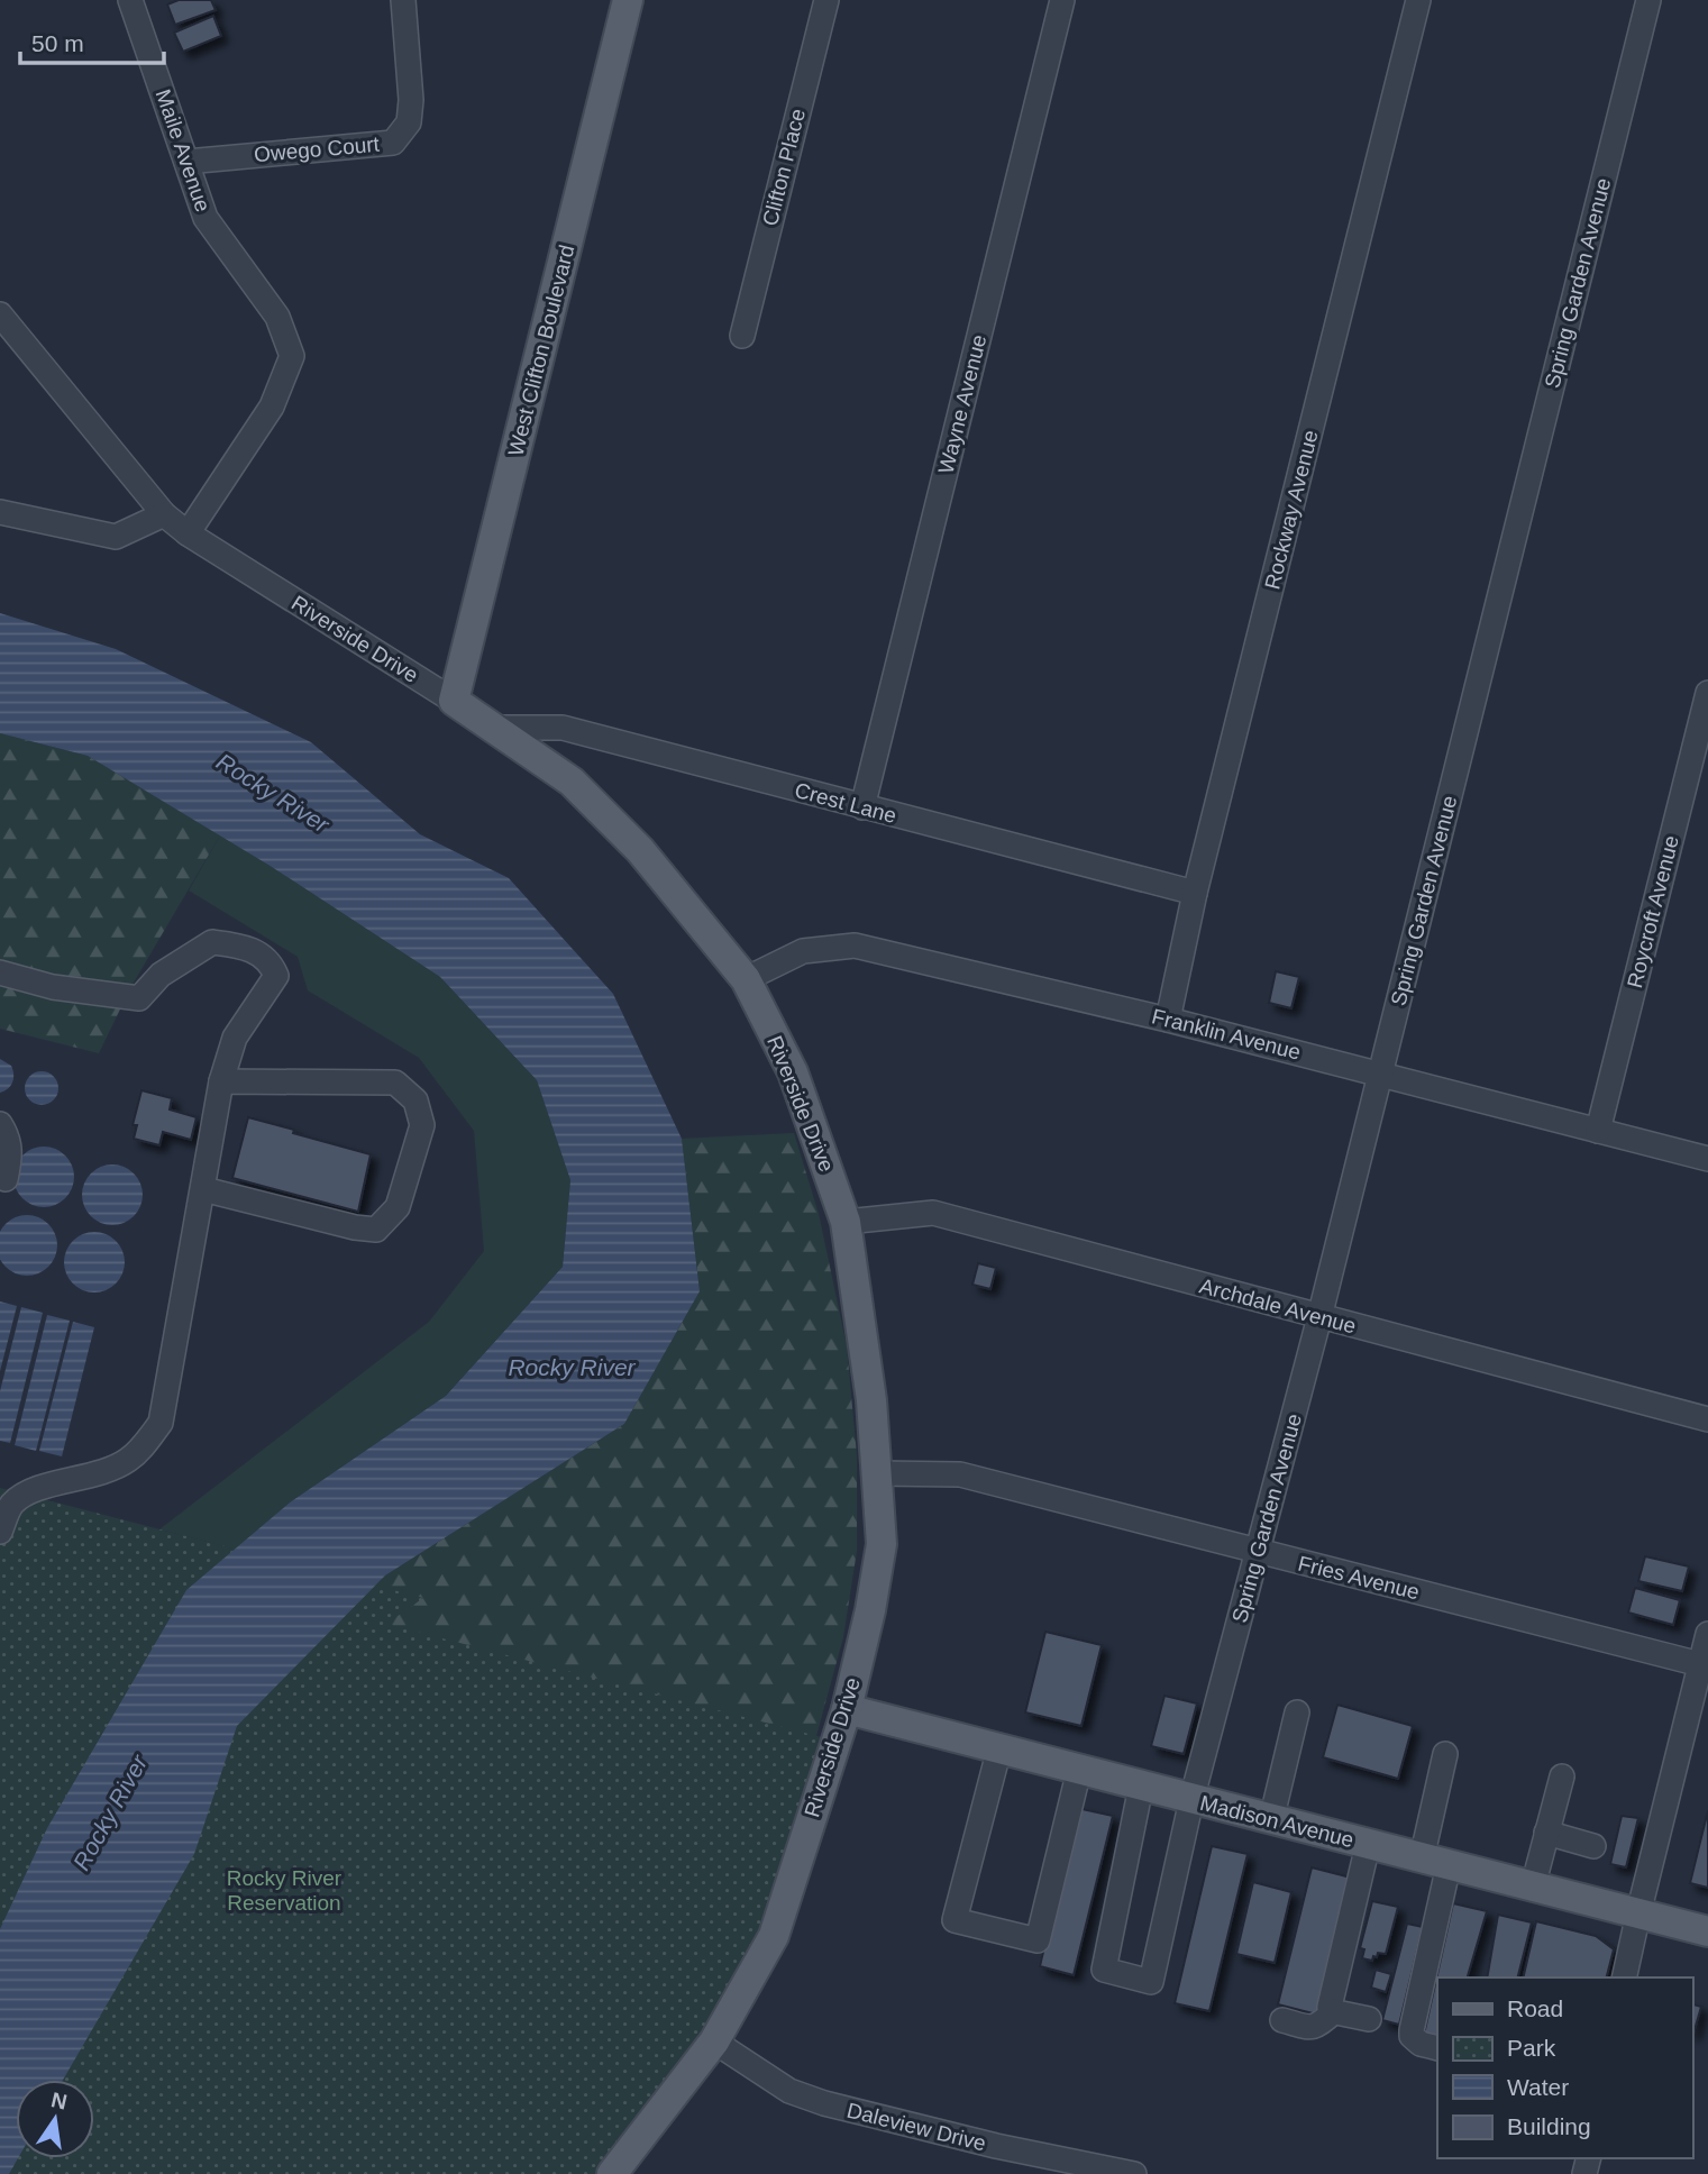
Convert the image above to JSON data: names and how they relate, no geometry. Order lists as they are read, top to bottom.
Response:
{
  "streets": {
    "main road": ["West Clifton Boulevard", "Riverside Drive", "Madison Avenue"],
    "street": [
      "Owego Court",
      "Maile Avenue",
      "Clifton Place",
      "Spring Garden Avenue",
      "Wayne Avenue",
      "Rockway Avenue",
      "Crest Lane",
      "Roycroft Avenue",
      "Franklin Avenue",
      "Archdale Avenue",
      "Fries Avenue",
      "Daleview Drive"
    ]
  },
  "crossings": [
    ["Owego Court", "Maile Avenue"],
    ["Maile Avenue", "Riverside Drive"],
    ["Spring Garden Avenue", "Franklin Avenue"],
    ["Spring Garden Avenue", "Archdale Avenue"],
    ["Spring Garden Avenue", "Fries Avenue"],
    ["Spring Garden Avenue", "Madison Avenue"],
    ["West Clifton Boulevard", "Riverside Drive"],
    ["Wayne Avenue", "Crest Lane"],
    ["Rockway Avenue", "Crest Lane"],
    ["Rockway Avenue", "Franklin Avenue"],
    ["Riverside Drive", "Crest Lane"],
    ["Riverside Drive", "Franklin Avenue"],
    ["Riverside Drive", "Archdale Avenue"],
    ["Riverside Drive", "Fries Avenue"],
    ["Riverside Drive", "Madison Avenue"],
    ["Riverside Drive", "Daleview Drive"],
    ["Roycroft Avenue", "Franklin Avenue"]
  ],
  "water": ["Rocky River"],
  "parks": ["Rocky River Reservation"],
  "legend": [
    "Road",
    "Park",
    "Water",
    "Building"
  ],
  "scale_bar": "50 m",
  "north": "top"
}
